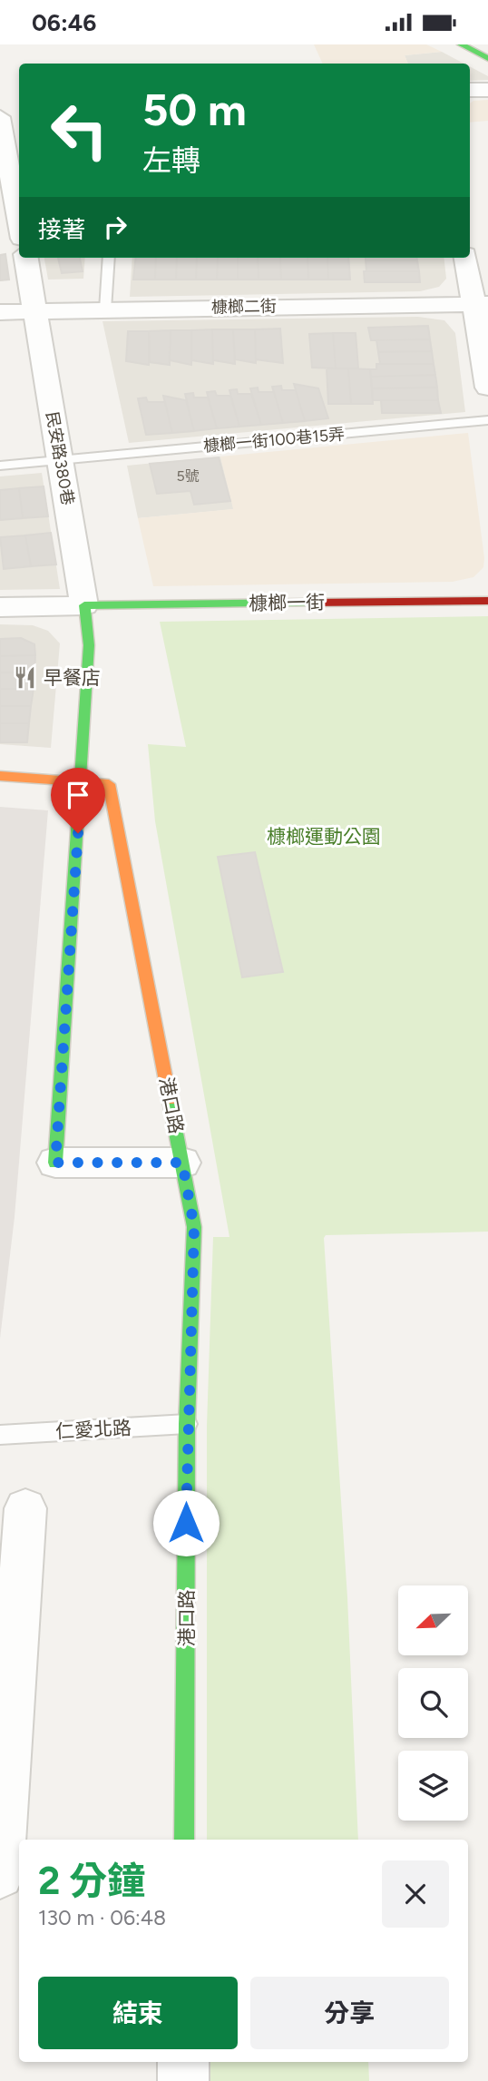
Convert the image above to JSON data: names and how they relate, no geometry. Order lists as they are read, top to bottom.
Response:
{
  "streets": {
    "street": [
      "槺榔二街",
      "民安路380巷",
      "槺榔一街",
      "港口路"
    ],
    "lane": ["槺榔一街100巷15弄", "仁愛北路"]
  },
  "crossings": [
    ["槺榔二街", "民安路380巷"],
    ["槺榔一街100巷15弄", "民安路380巷"],
    ["民安路380巷", "槺榔一街"],
    ["港口路", "仁愛北路"]
  ],
  "parks": ["槺榔運動公園"],
  "places": {
    "restaurant": ["早餐店"]
  },
  "house_numbers": ["5號"],
  "north": "bottom left",
  "page": {
    "status": "06:46",
    "turn": ["50 m", "左轉"],
    "then": "接著",
    "heading": ["2 分鐘", "130 m · 06:48"],
    "buttons": ["結束", "分享"]
  }
}
